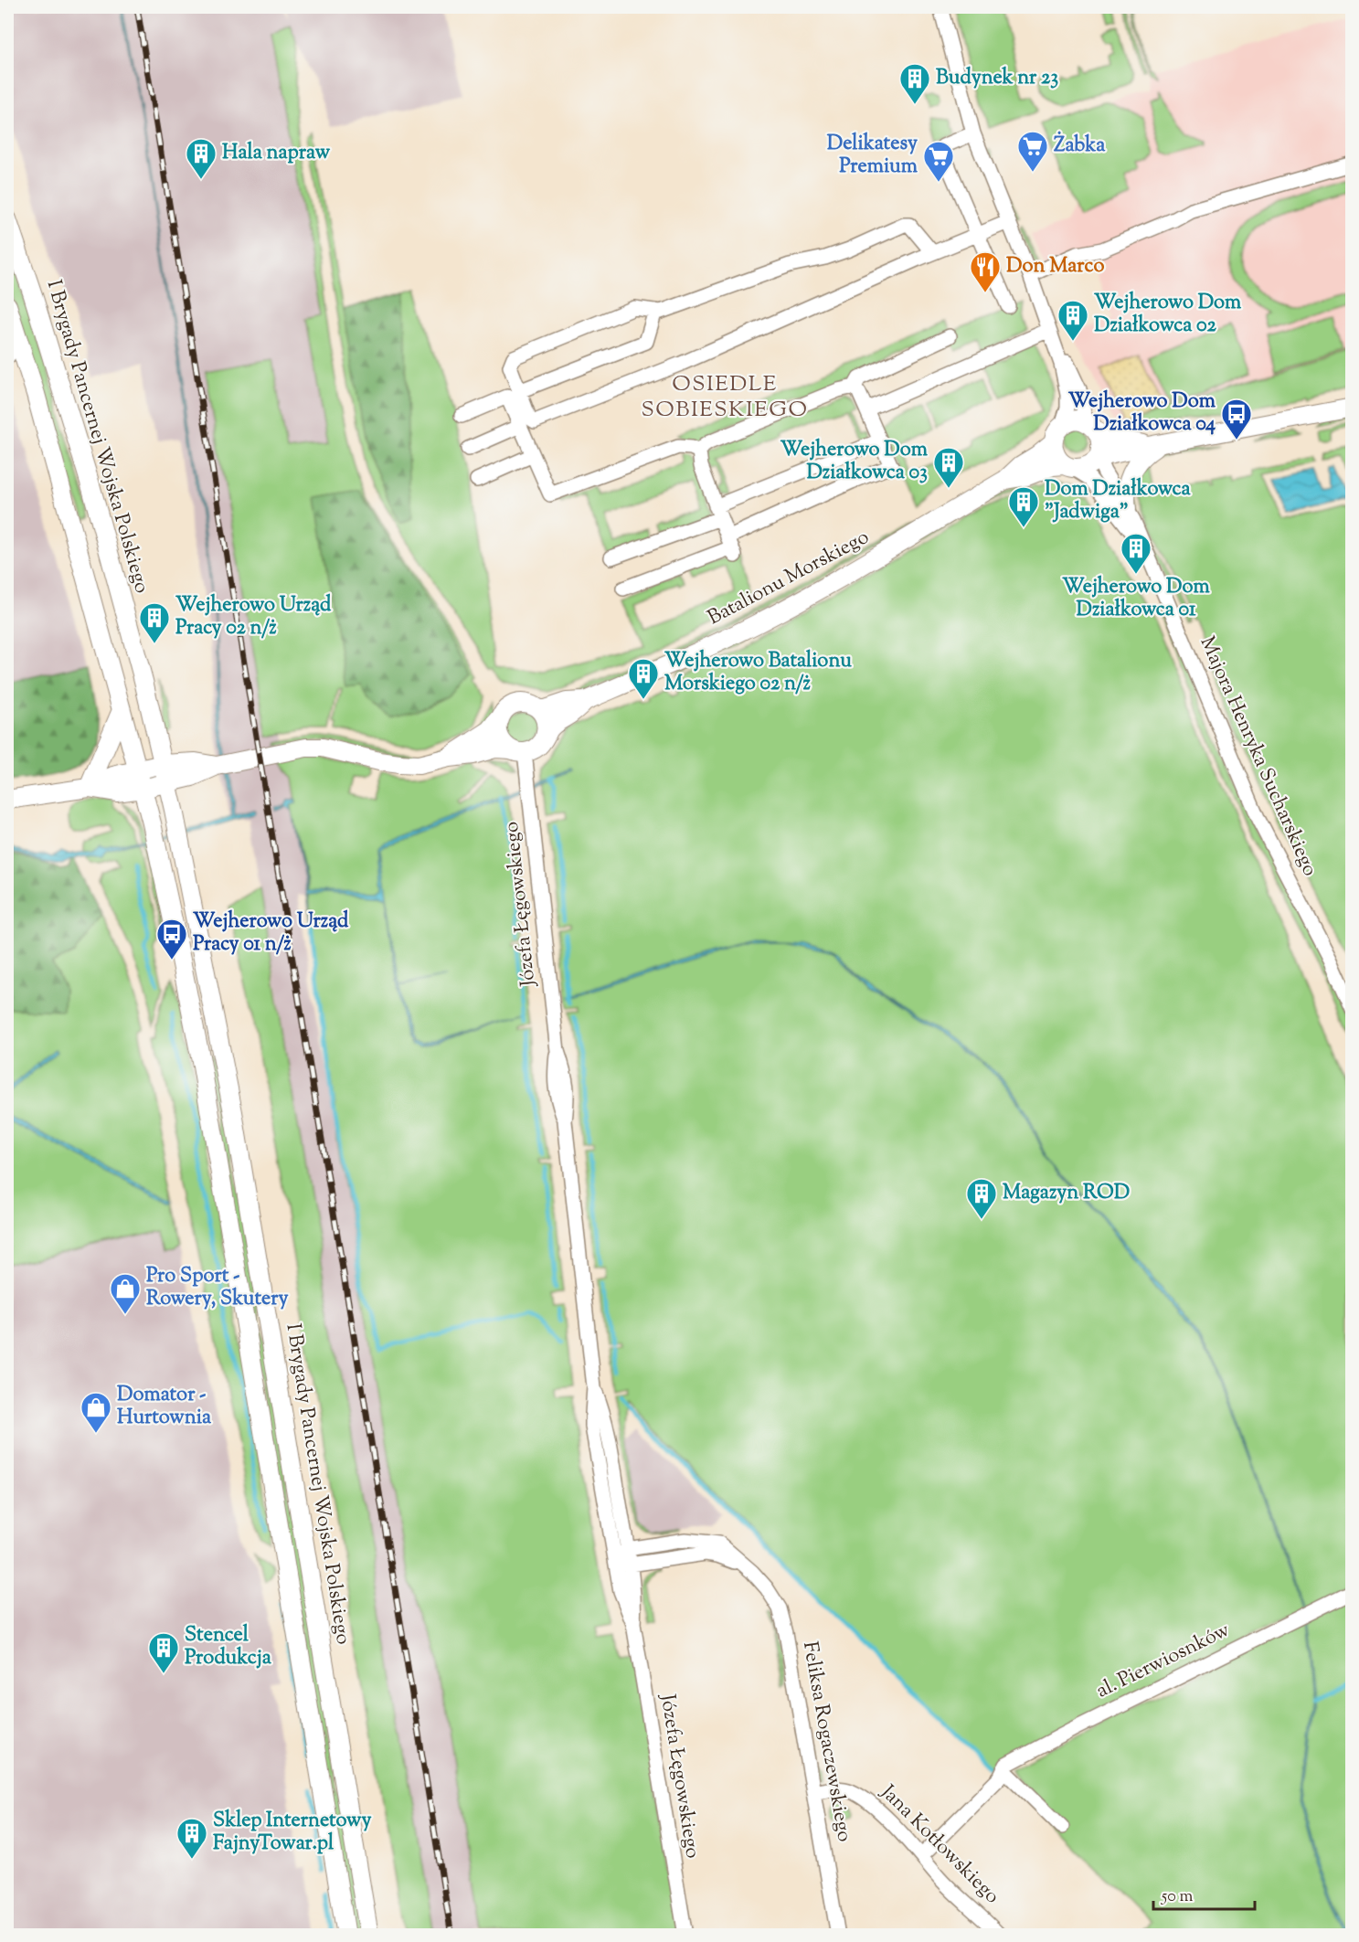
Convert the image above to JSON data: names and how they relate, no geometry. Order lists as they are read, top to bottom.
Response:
{
  "streets": {
    "main road": ["I Brygady Pancernej Wojska Polskiego", "Batalionu Morskiego"],
    "street": [
      "Majora Henryka Sucharskiego",
      "Józefa Łęgowskiego",
      "al. Pierwiosnków",
      "Feliksa Rogaczewskiego",
      "Jana Kotłowskiego"
    ]
  },
  "crossings": [
    ["Batalionu Morskiego", "Majora Henryka Sucharskiego"],
    ["Batalionu Morskiego", "Józefa Łęgowskiego"],
    ["Józefa Łęgowskiego", "Feliksa Rogaczewskiego"],
    ["al. Pierwiosnków", "Jana Kotłowskiego"],
    ["Feliksa Rogaczewskiego", "Jana Kotłowskiego"]
  ],
  "districts": ["OSIEDLE SOBIESKIEGO"],
  "places": {
    "building": [
      "Budynek nr 23",
      "Hala napraw",
      "Wejherowo Dom Działkowca 02",
      "Wejherowo Dom Działkowca 03",
      "Dom Działkowca \"Jadwiga\"",
      "Wejherowo Dom Działkowca 01",
      "Wejherowo Urząd Pracy 02 n/ż",
      "Wejherowo Batalionu Morskiego 02 n/ż",
      "Magazyn ROD",
      "Stencel Produkcja",
      "Sklep Internetowy FajnyTowar.pl"
    ],
    "supermarket": ["Żabka", "Delikatesy Premium"],
    "restaurant": ["Don Marco"],
    "bus stop": ["Wejherowo Dom Działkowca 04", "Wejherowo Urząd Pracy 01 n/ż"],
    "shop": ["Pro Sport - Rowery, Skutery", "Domator - Hurtownia"]
  },
  "scale_bar": "50 m"
}
